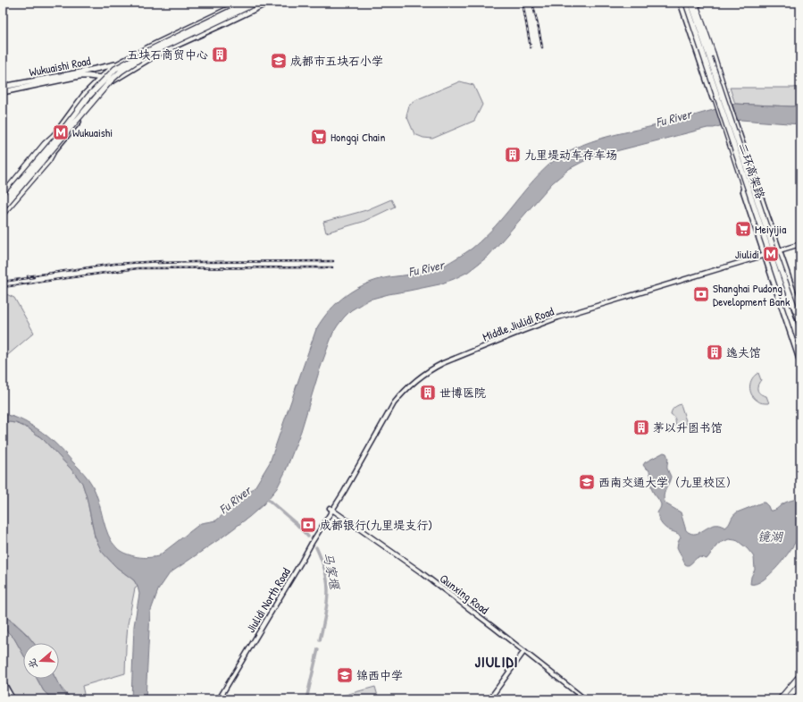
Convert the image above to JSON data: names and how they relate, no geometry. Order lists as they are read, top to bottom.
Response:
{
  "streets": {
    "main road": ["Wukuaishi Road", "二环高架路"],
    "street": ["Middle Jiulidi Road", "Qunxing Road", "Jiulidi North Road"]
  },
  "crossings": [
    ["Middle Jiulidi Road", "Qunxing Road"],
    ["Middle Jiulidi Road", "Jiulidi North Road"],
    ["Qunxing Road", "Jiulidi North Road"]
  ],
  "districts": ["JIULIDI"],
  "water": ["Fu River", "镜湖", "马家堰"],
  "places": {
    "building": [
      "五块石商贸中心",
      "九里堤动车存车场",
      "逸夫馆",
      "世博医院",
      "茅以升图书馆"
    ],
    "school or university": ["成都市五块石小学", "西南交通大学（九里校区）", "锦西中学"],
    "metro station": ["Wukuaishi", "Jiulidi"],
    "supermarket": ["Hongqi Chain", "Meiyijia"],
    "bank": ["Shanghai Pudong Development Bank", "成都银行(九里堤支行)"]
  },
  "north": "left"
}
